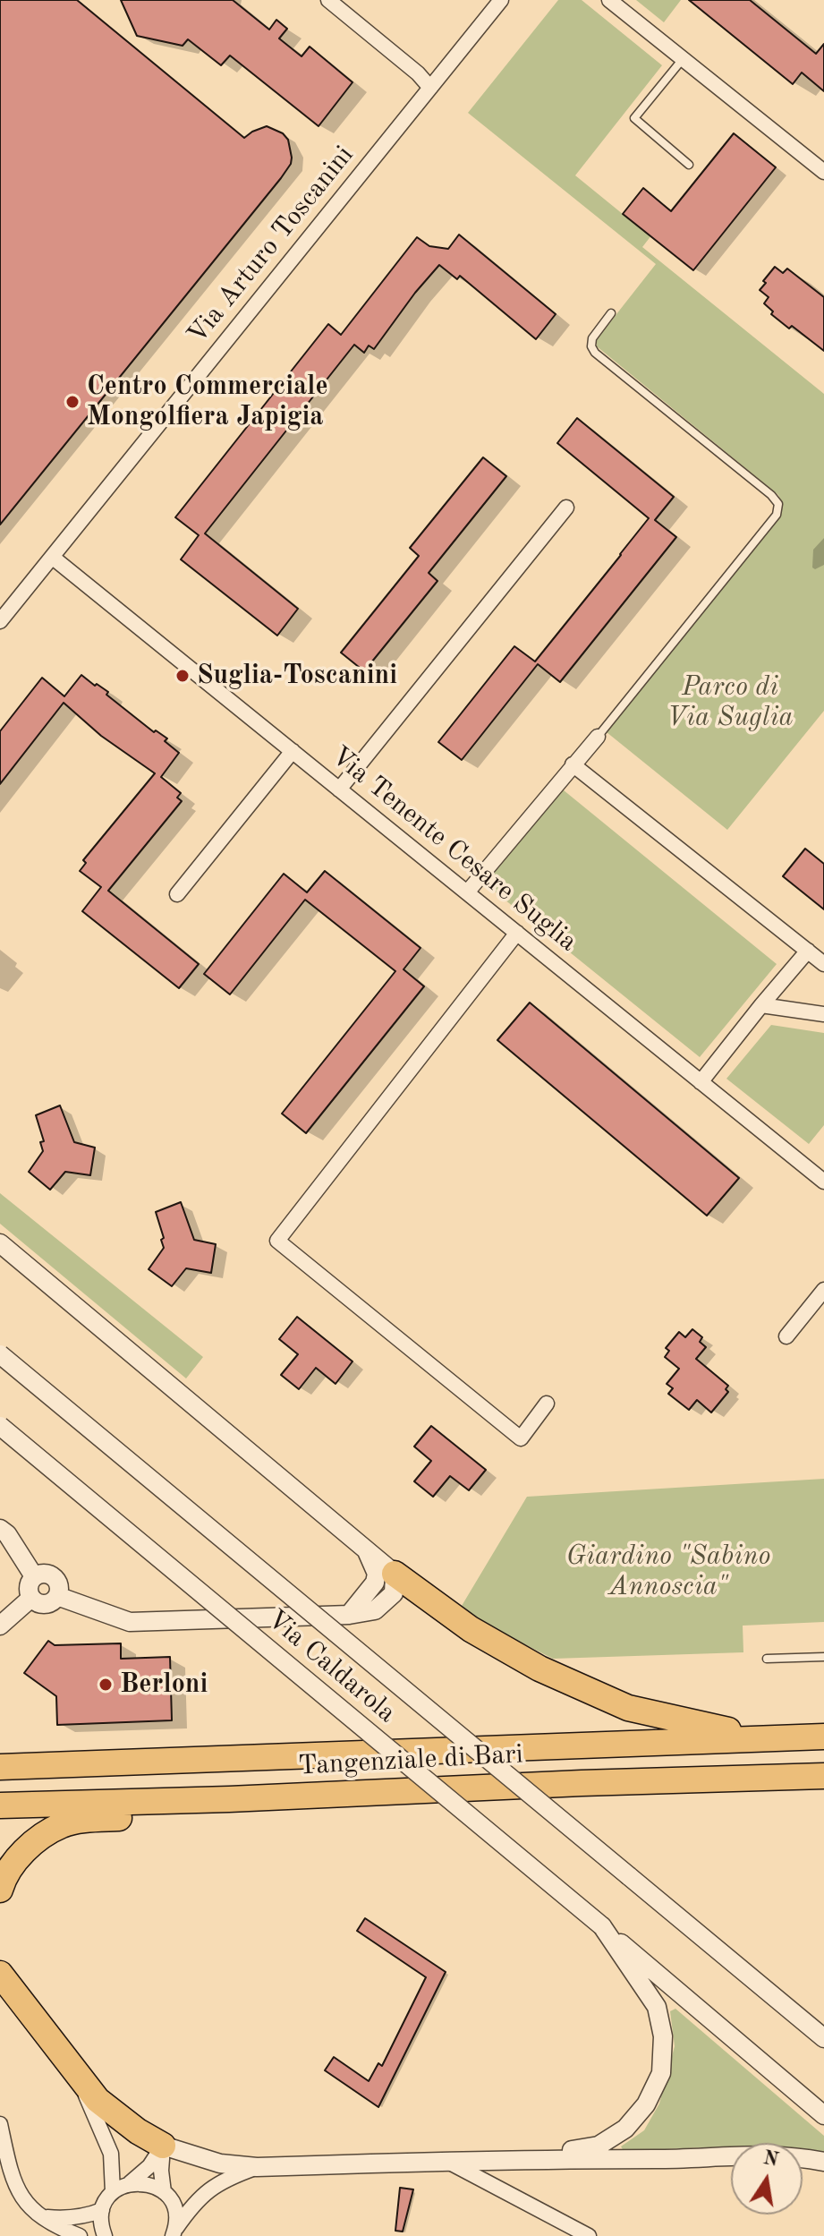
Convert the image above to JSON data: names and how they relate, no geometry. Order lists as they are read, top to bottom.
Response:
{
  "streets": {
    "highway": ["Tangenziale di Bari"],
    "street": ["Via Arturo Toscanini", "Via Tenente Cesare Suglia", "Via Caldarola"]
  },
  "crossings": [
    ["Via Arturo Toscanini", "Via Tenente Cesare Suglia"]
  ],
  "parks": ["Parco di Via Suglia", "Giardino \"Sabino Annoscia\""],
  "places": ["Centro Commerciale Mongolfiera Japigia", "Suglia-Toscanini", "Berloni"],
  "north": "top"
}
